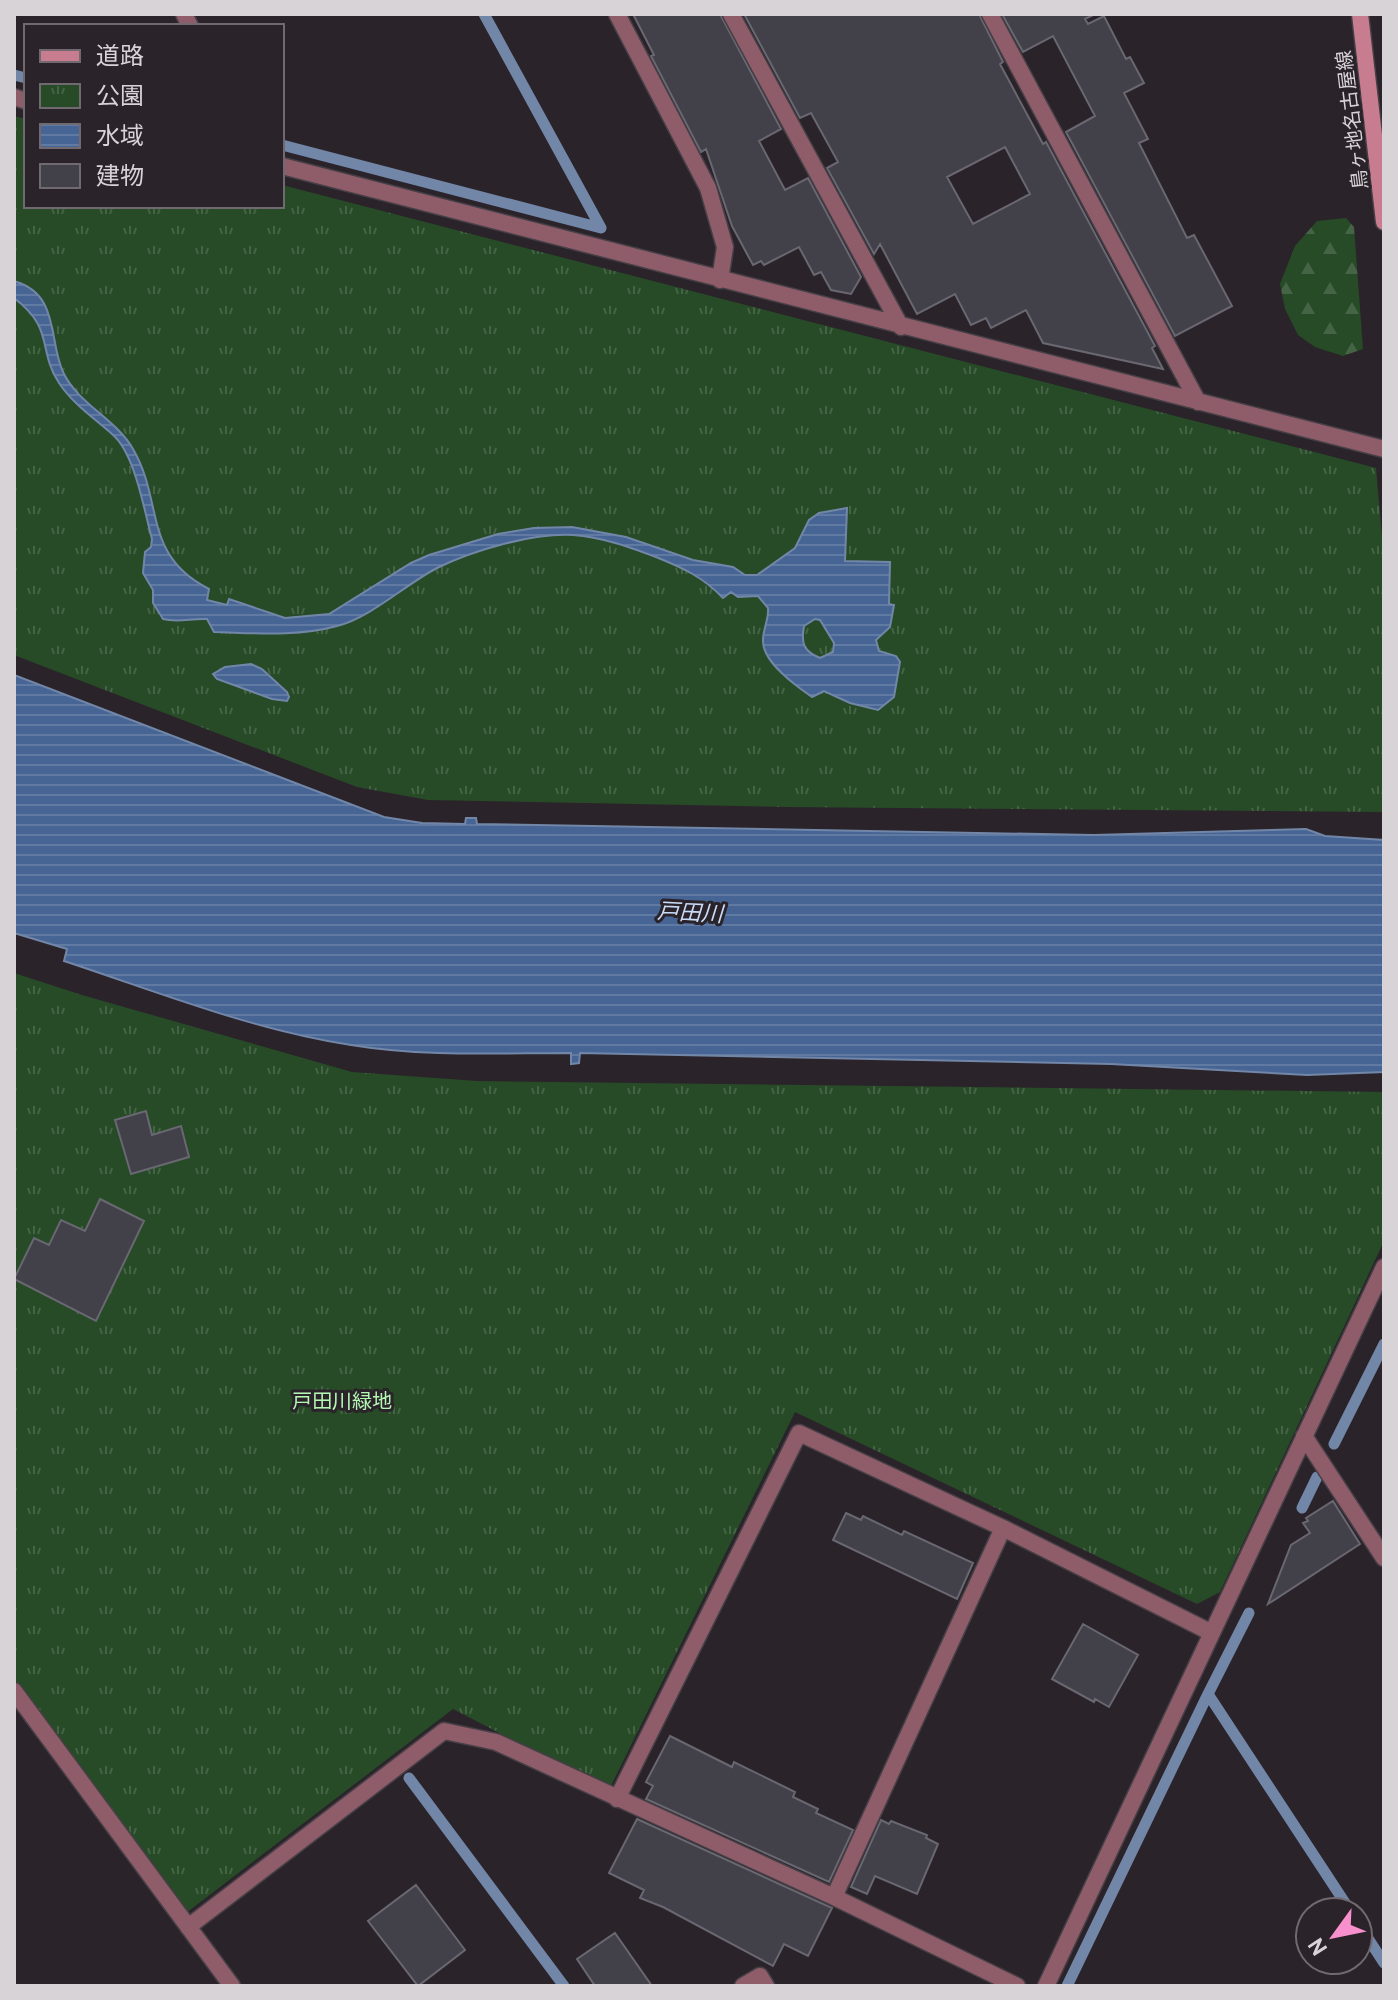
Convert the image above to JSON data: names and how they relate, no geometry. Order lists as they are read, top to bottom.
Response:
{
  "streets": {
    "main road": ["鳥ヶ地名古屋線"]
  },
  "water": ["戸田川"],
  "parks": ["戸田川緑地"],
  "legend": [
    "道路",
    "公園",
    "水域",
    "建物"
  ],
  "north": "bottom left"
}
